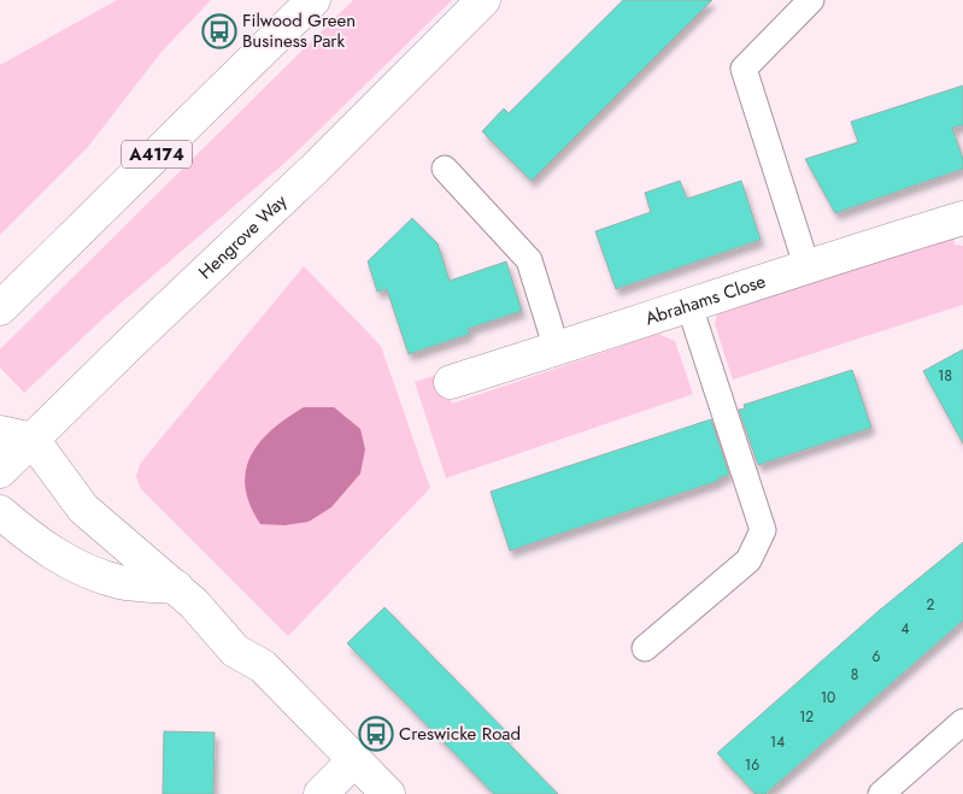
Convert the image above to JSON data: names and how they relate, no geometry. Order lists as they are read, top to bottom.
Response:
{
  "streets": {
    "main road": ["A4174", "Hengrove Way", "Abrahams Close"]
  },
  "places": {
    "bus stop": ["Filwood Green Business Park", "Creswicke Road"]
  },
  "house_numbers": [
    "18",
    "2",
    "4",
    "6",
    "8",
    "10",
    "12",
    "14",
    "16"
  ]
}
